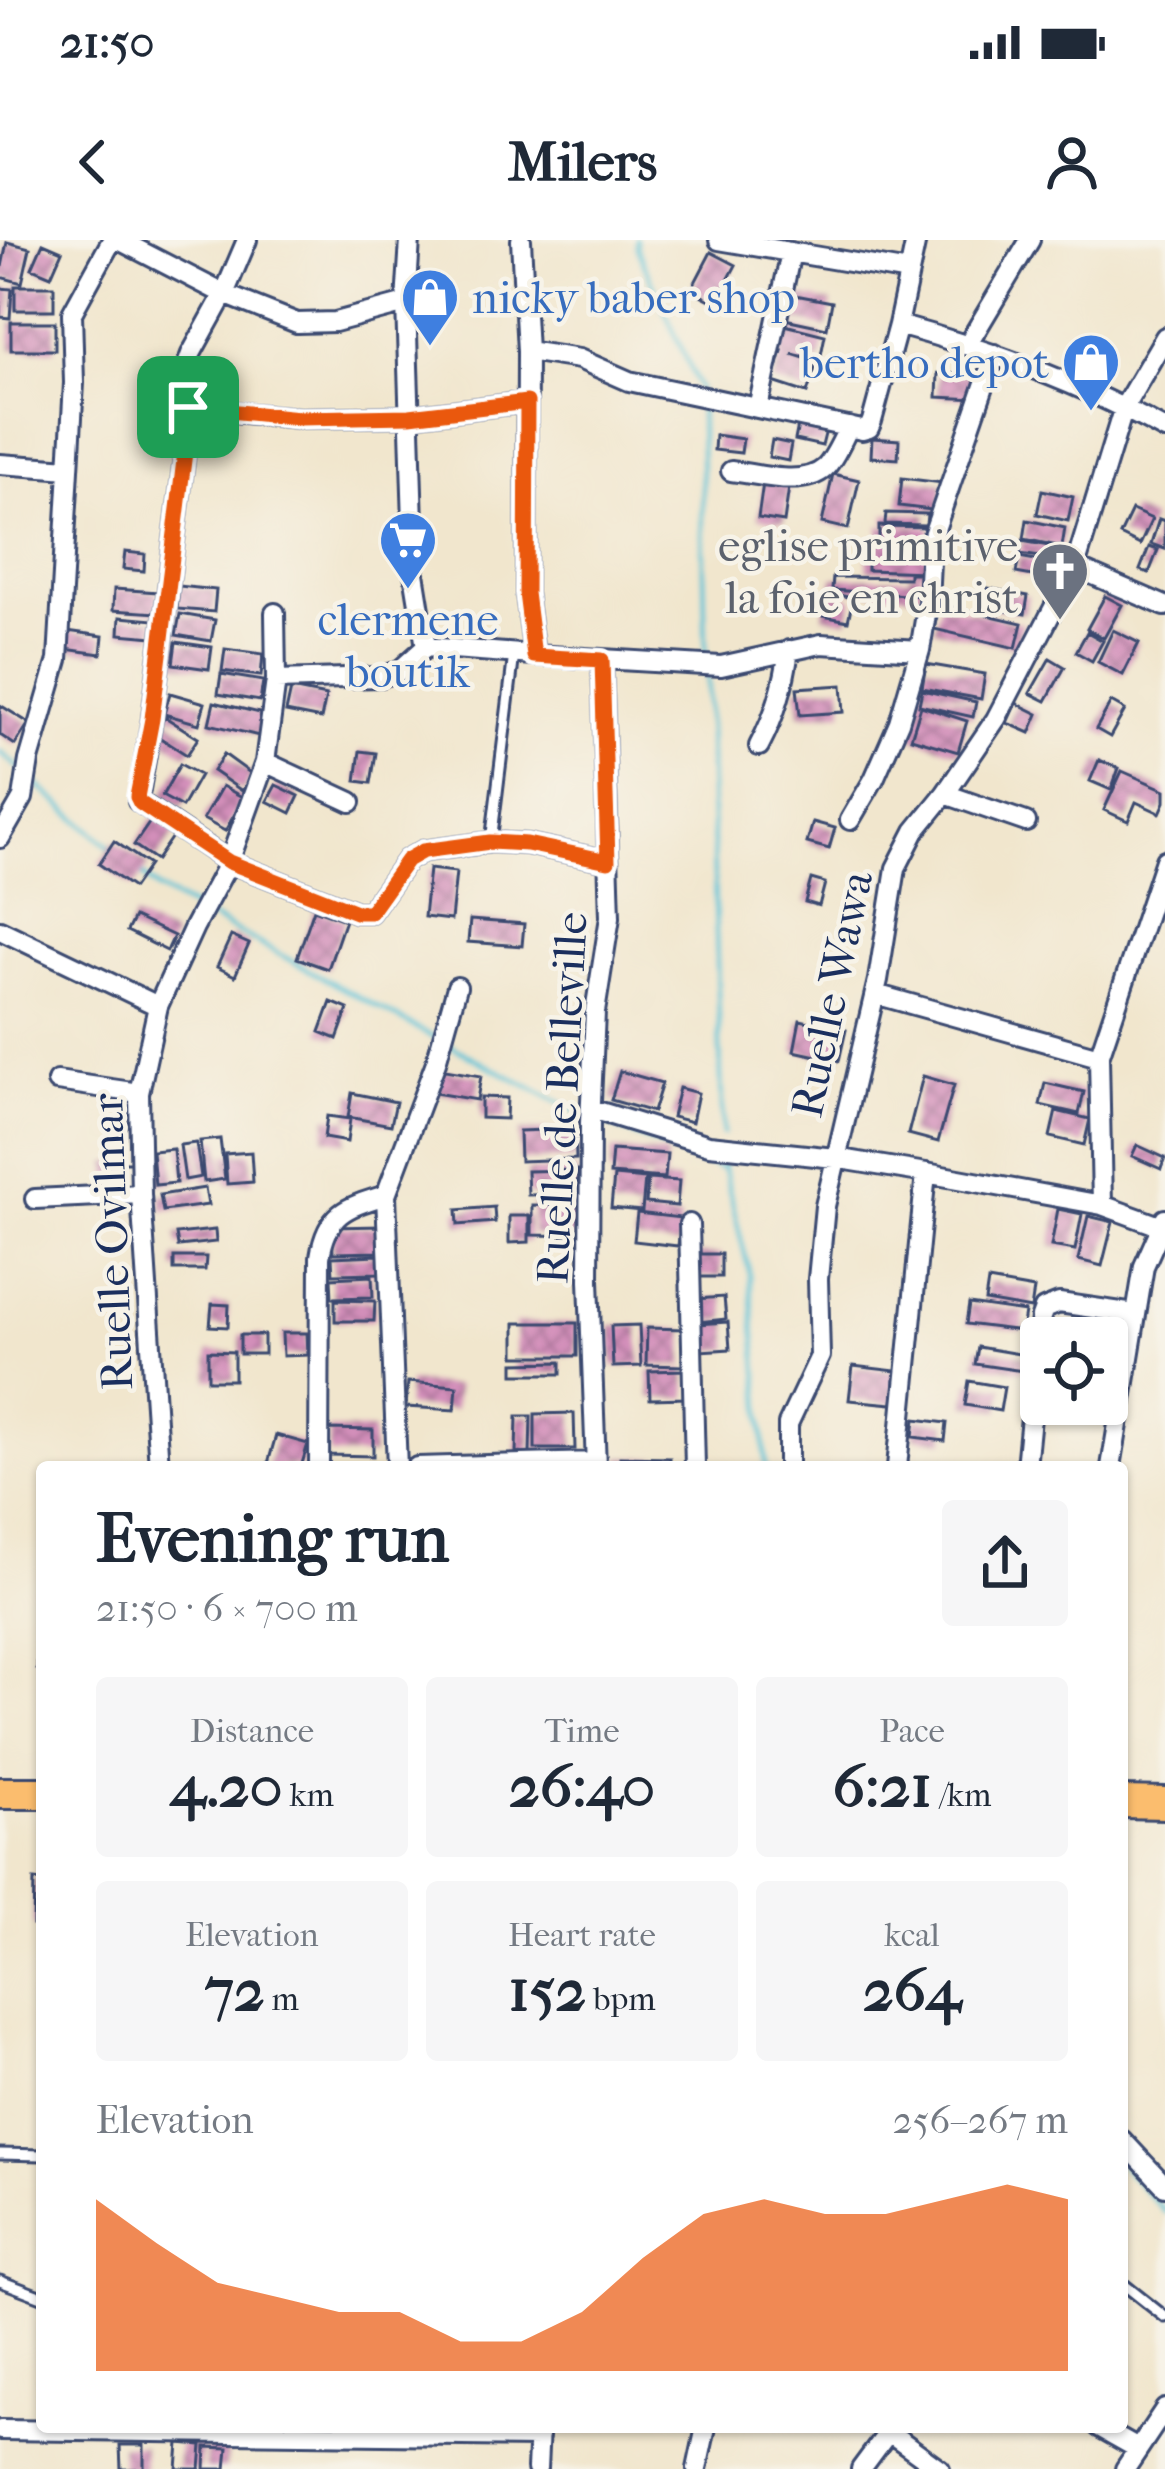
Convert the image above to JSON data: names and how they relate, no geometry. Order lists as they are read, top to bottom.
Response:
{
  "streets": {
    "street": ["Ruelle Wawa", "Ruelle de Belleville", "Ruelle Ovilmar"]
  },
  "places": {
    "shop": ["nicky baber shop", "bertho depot"],
    "supermarket": ["clermene boutik"],
    "church": ["eglise primitive la foie en christ"]
  },
  "page": {
    "status": "21:50",
    "header": "Milers",
    "heading": ["Evening run", "21:50 · 6 × 700 m"],
    "stats": [
      ["Distance", "4.20 km"],
      ["Time", "26:40"],
      ["Pace", "6:21 /km"],
      ["Elevation", "72 m"],
      ["Heart rate", "152 bpm"],
      ["kcal", "264"]
    ],
    "chart": ["Elevation", "256–267 m"]
  }
}
